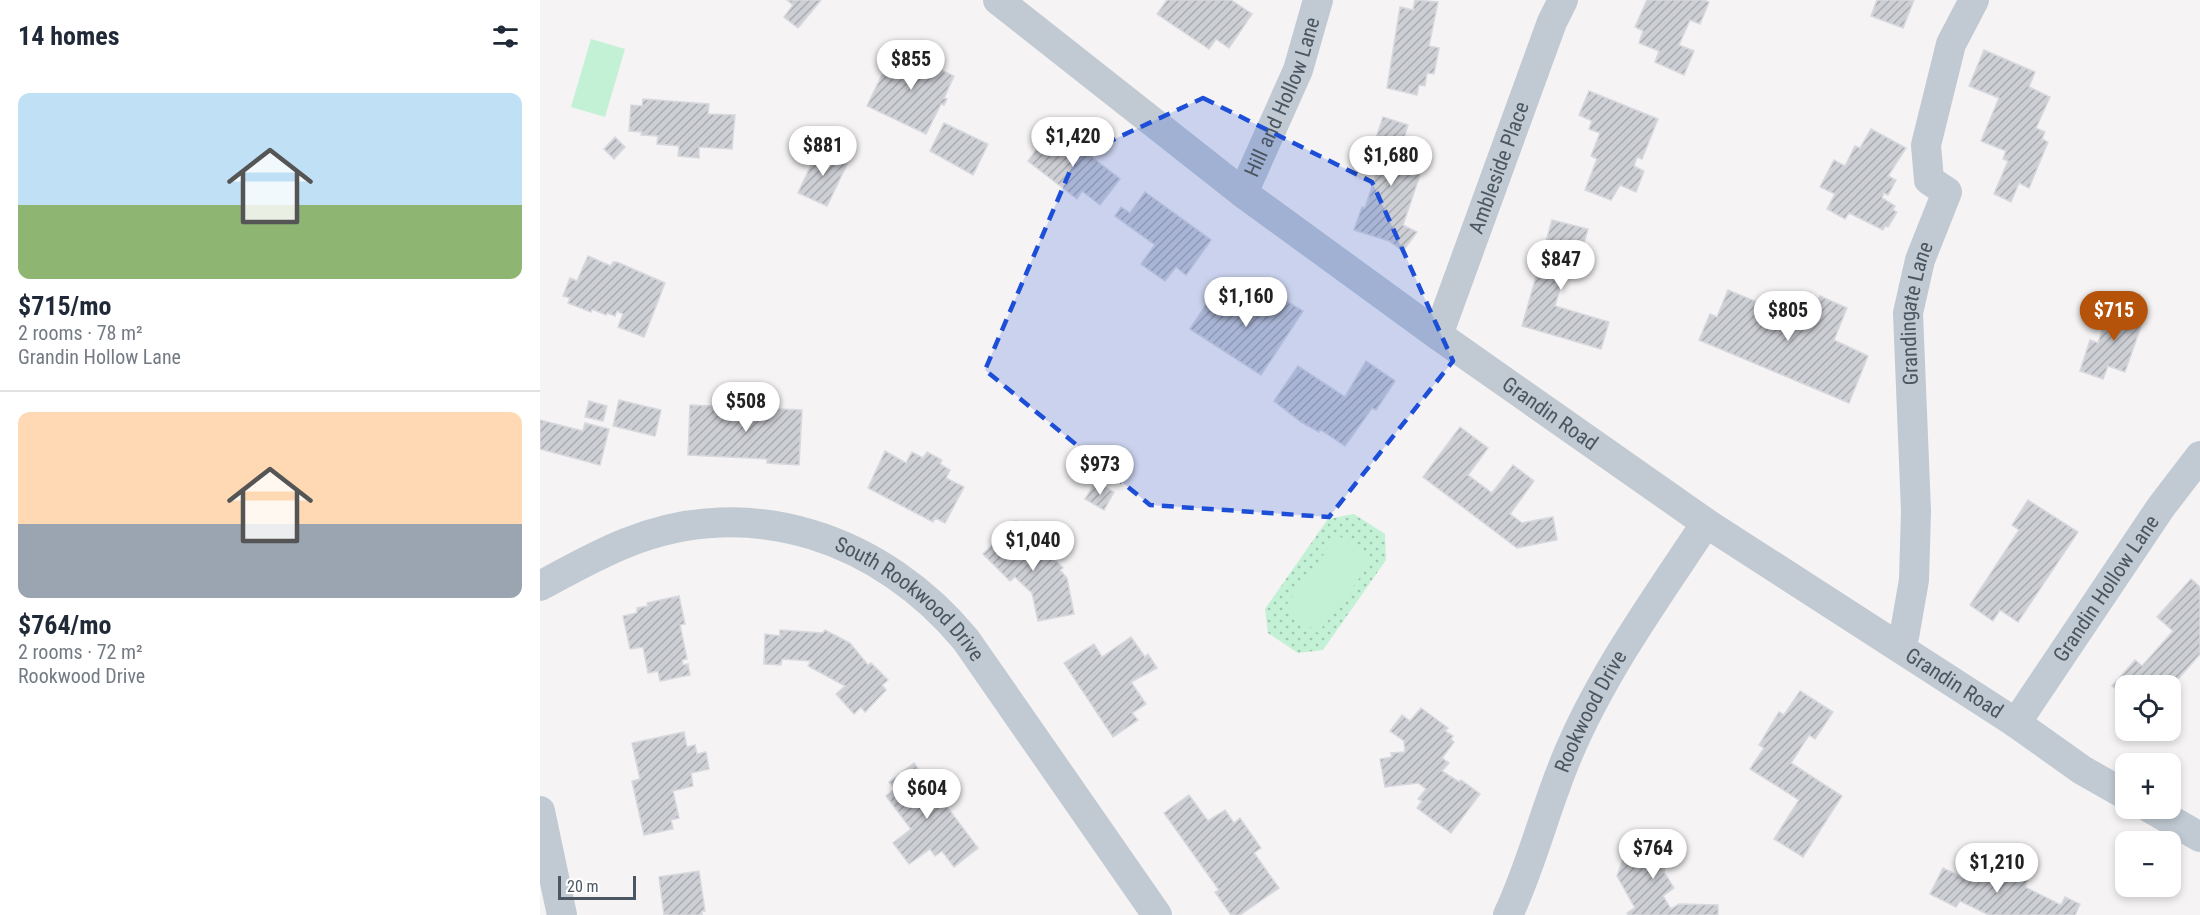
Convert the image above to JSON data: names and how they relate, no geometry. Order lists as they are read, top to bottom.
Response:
{
  "streets": {
    "street": [
      "Hill and Hollow Lane",
      "Ambleside Place",
      "Grandingate Lane",
      "Grandin Road",
      "Grandin Hollow Lane",
      "South Rookwood Drive",
      "Rookwood Drive"
    ]
  },
  "crossings": [
    ["Hill and Hollow Lane", "Grandin Road"],
    ["Ambleside Place", "Grandin Road"],
    ["Grandingate Lane", "Grandin Road"],
    ["Grandin Road", "Grandin Hollow Lane"],
    ["Grandin Road", "Rookwood Drive"]
  ],
  "scale_bar": "20 m",
  "page": {
    "heading": "14 homes",
    "price": [
      "$855",
      "$1,420",
      "$881",
      "$1,680",
      "$847",
      "$1,160",
      "$805",
      "$715",
      "$508",
      "$973",
      "$1,040",
      "$604",
      "$764",
      "$1,210"
    ],
    "list": [
      {
        "name": "$715/mo",
        "note": "2 rooms · 78 m² · Grandin Hollow Lane"
      },
      {
        "name": "$764/mo",
        "note": "2 rooms · 72 m² · Rookwood Drive"
      }
    ],
    "map_buttons": ["+", "−"],
    "scale": "20 m"
  }
}
